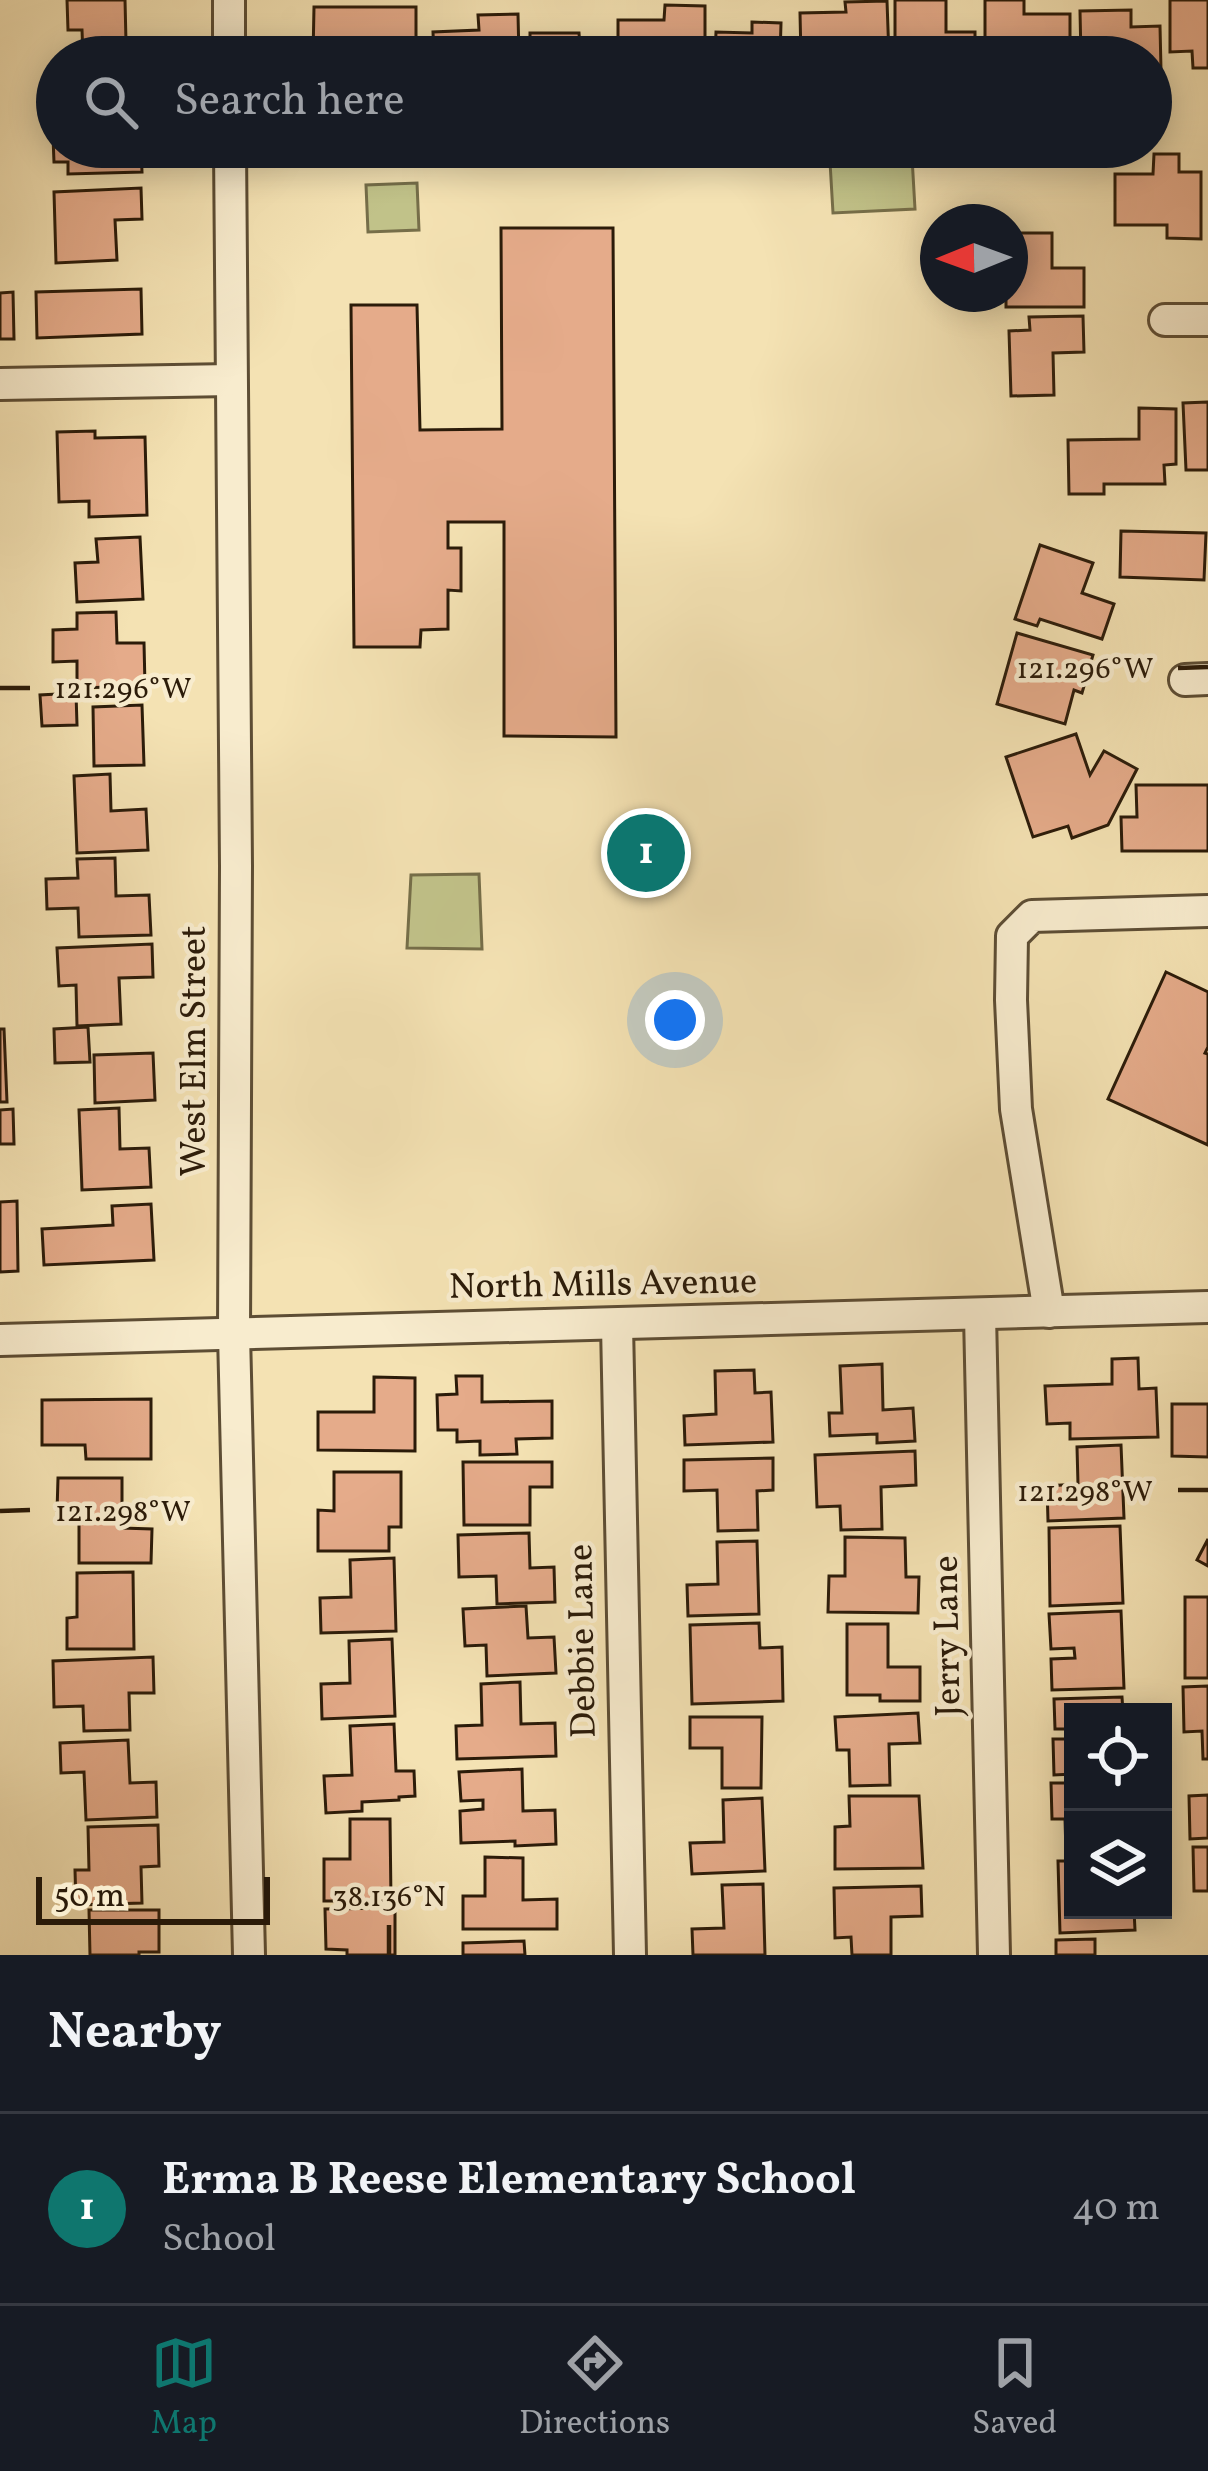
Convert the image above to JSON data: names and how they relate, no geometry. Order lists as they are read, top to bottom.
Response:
{
  "streets": {
    "street": [
      "West Elm Street",
      "North Mills Avenue",
      "Jerry Lane",
      "Debbie Lane"
    ]
  },
  "crossings": [
    ["West Elm Street", "North Mills Avenue"],
    ["North Mills Avenue", "Jerry Lane"],
    ["North Mills Avenue", "Debbie Lane"]
  ],
  "scale_bar": "50 m",
  "north": "left",
  "page": {
    "search": "Search here",
    "pins": "1",
    "scale": "50 m",
    "heading": "Nearby",
    "list": [
      {
        "mark": "1",
        "name": "Erma B Reese Elementary School",
        "note": "School",
        "value": "40 m"
      }
    ],
    "nav": ["Map", "Directions", "Saved"]
  },
  "coordinates": ["121.296°W", "121.298°W", "38.136°N"]
}
